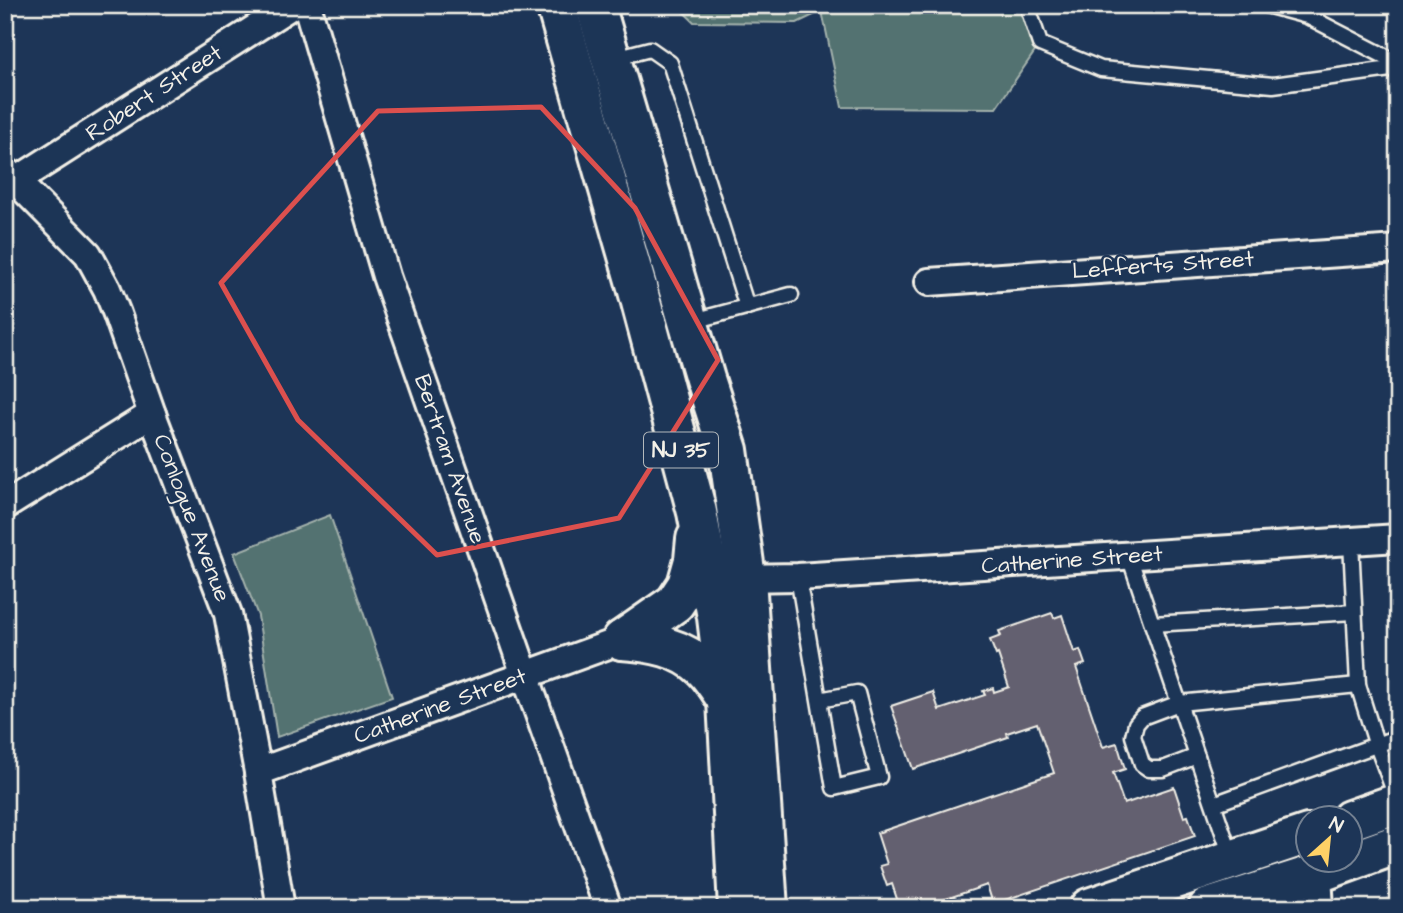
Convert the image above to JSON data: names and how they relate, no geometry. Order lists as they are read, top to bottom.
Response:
{
  "streets": {
    "main road": ["NJ 35"],
    "street": [
      "Robert Street",
      "Lefferts Street",
      "Bertram Avenue",
      "Conlogue Avenue",
      "Catherine Street"
    ]
  },
  "crossings": [
    ["Robert Street", "Conlogue Avenue"],
    ["NJ 35", "Catherine Street"],
    ["Bertram Avenue", "Catherine Street"],
    ["Conlogue Avenue", "Catherine Street"]
  ],
  "north": "top right"
}
